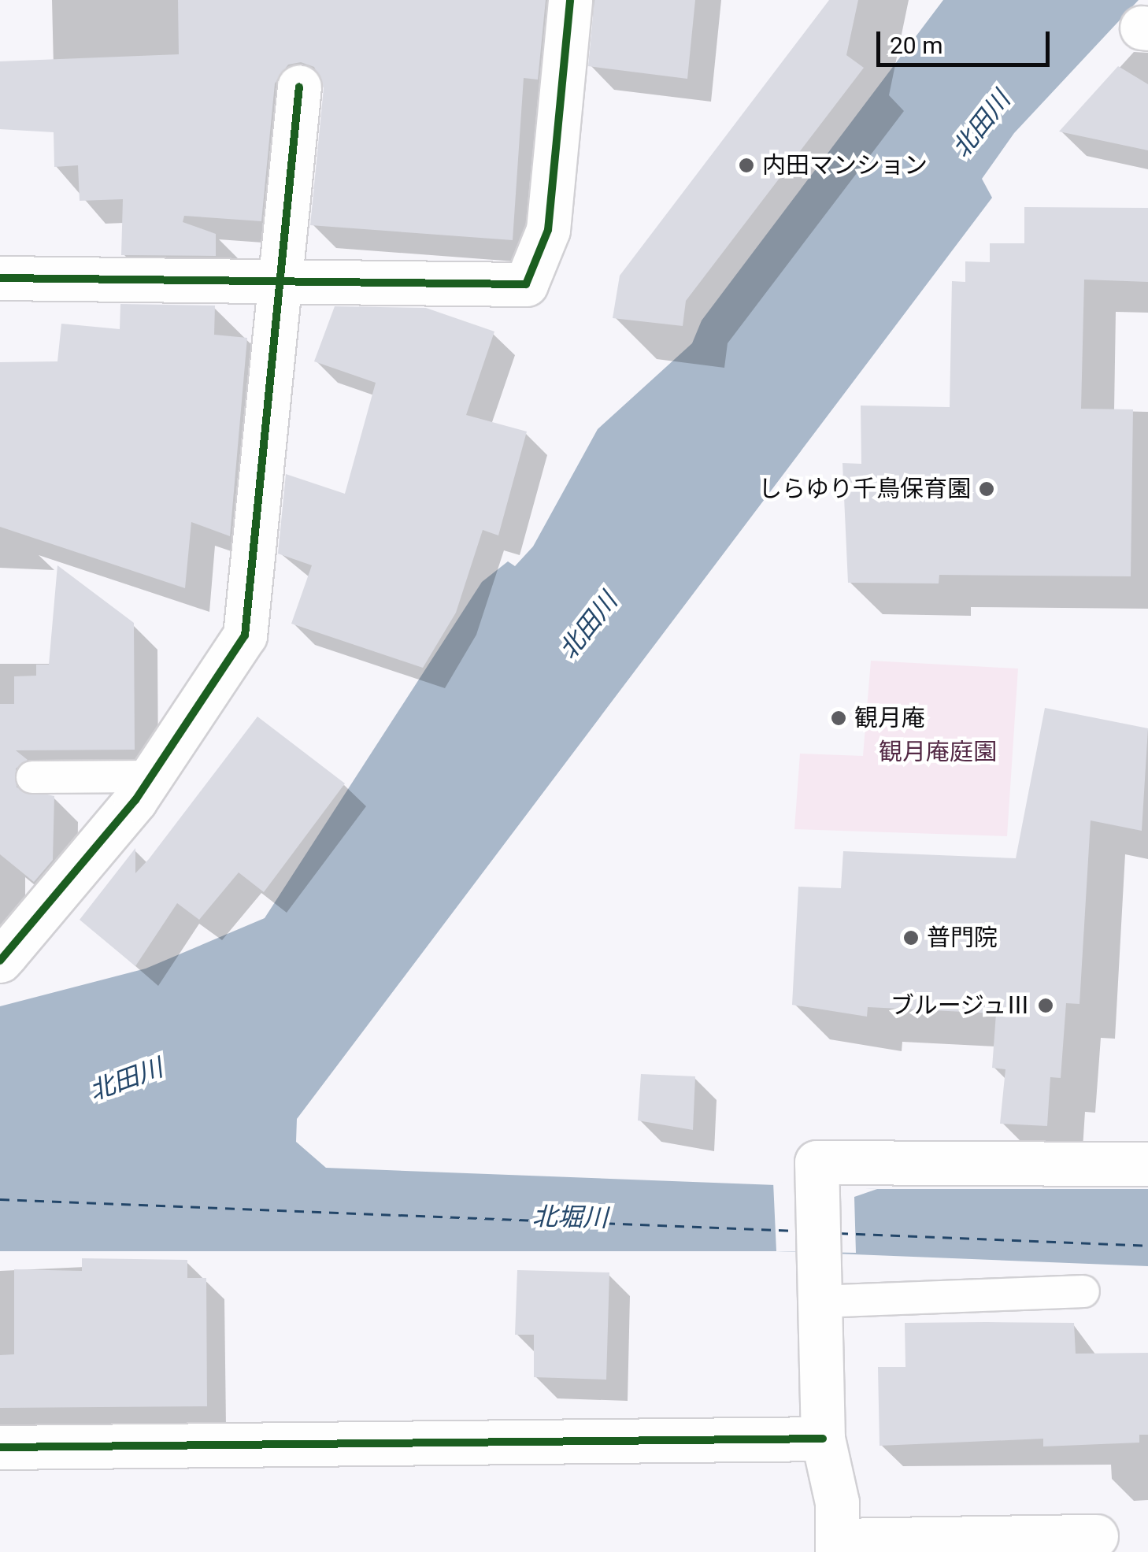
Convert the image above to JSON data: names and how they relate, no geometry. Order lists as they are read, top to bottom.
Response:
{
  "water": ["北田川", "北堀川"],
  "parks": ["観月庵庭園"],
  "places": [
    "内田マンション",
    "しらゆり千鳥保育園",
    "観月庵",
    "普門院",
    "ブルージュⅢ"
  ],
  "scale_bar": "20 m"
}
